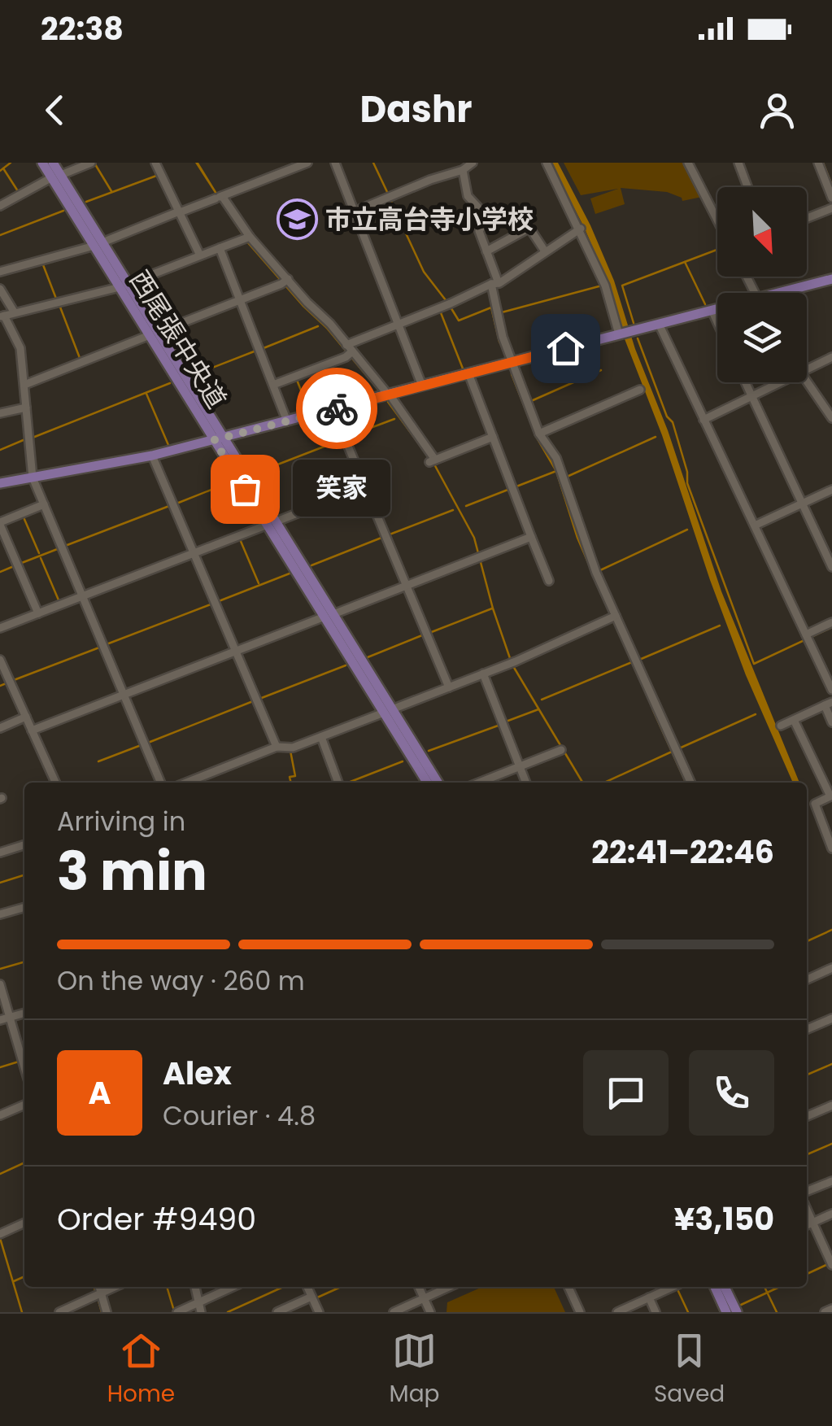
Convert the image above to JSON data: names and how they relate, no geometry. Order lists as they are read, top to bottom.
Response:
{
  "streets": {
    "main road": ["西尾張中央道"]
  },
  "places": {
    "school or university": ["市立高台寺小学校"],
    "other": ["笑家"]
  },
  "north": "bottom right",
  "page": {
    "status": "22:38",
    "header": "Dashr",
    "bubble": "笑家",
    "heading": ["3 min", "Arriving in", "22:41–22:46"],
    "panel": [
      "Alex",
      "Courier · 4.8",
      "Order #9490",
      "¥3,150"
    ],
    "bar": "On the way · 260 m",
    "round": "A",
    "tabs": ["Home", "Map", "Saved"]
  }
}
